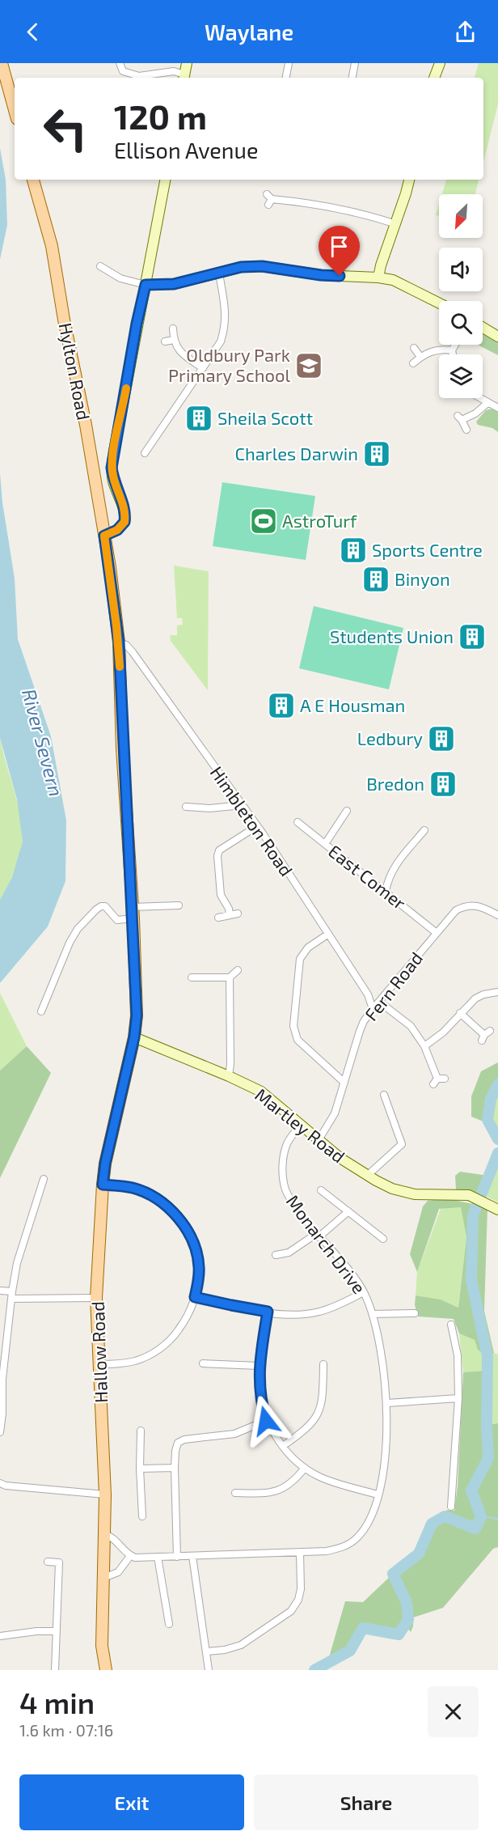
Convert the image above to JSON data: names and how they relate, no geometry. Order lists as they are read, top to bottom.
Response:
{
  "streets": {
    "main road": ["Hylton Road", "Martley Road", "Hallow Road"],
    "street": [
      "Himbleton Road",
      "East Comer",
      "Fern Road",
      "Monarch Drive"
    ]
  },
  "crossings": [
    ["Hylton Road", "Himbleton Road"],
    ["Hylton Road", "Hallow Road"],
    ["Himbleton Road", "Fern Road"],
    ["East Comer", "Fern Road"],
    ["Fern Road", "Martley Road"],
    ["Martley Road", "Monarch Drive"],
    ["Martley Road", "Hallow Road"]
  ],
  "water": ["River Severn"],
  "places": {
    "school or university": ["Oldbury Park Primary School"],
    "building": [
      "Sheila Scott",
      "Charles Darwin",
      "Sports Centre",
      "Binyon",
      "Students Union",
      "A E Housman",
      "Ledbury",
      "Bredon"
    ],
    "sports": ["AstroTurf"]
  },
  "north": "bottom left",
  "page": {
    "header": "Waylane",
    "turn": ["120 m", "Ellison Avenue"],
    "heading": ["4 min", "1.6 km · 07:16"],
    "buttons": ["Exit", "Share"]
  }
}
